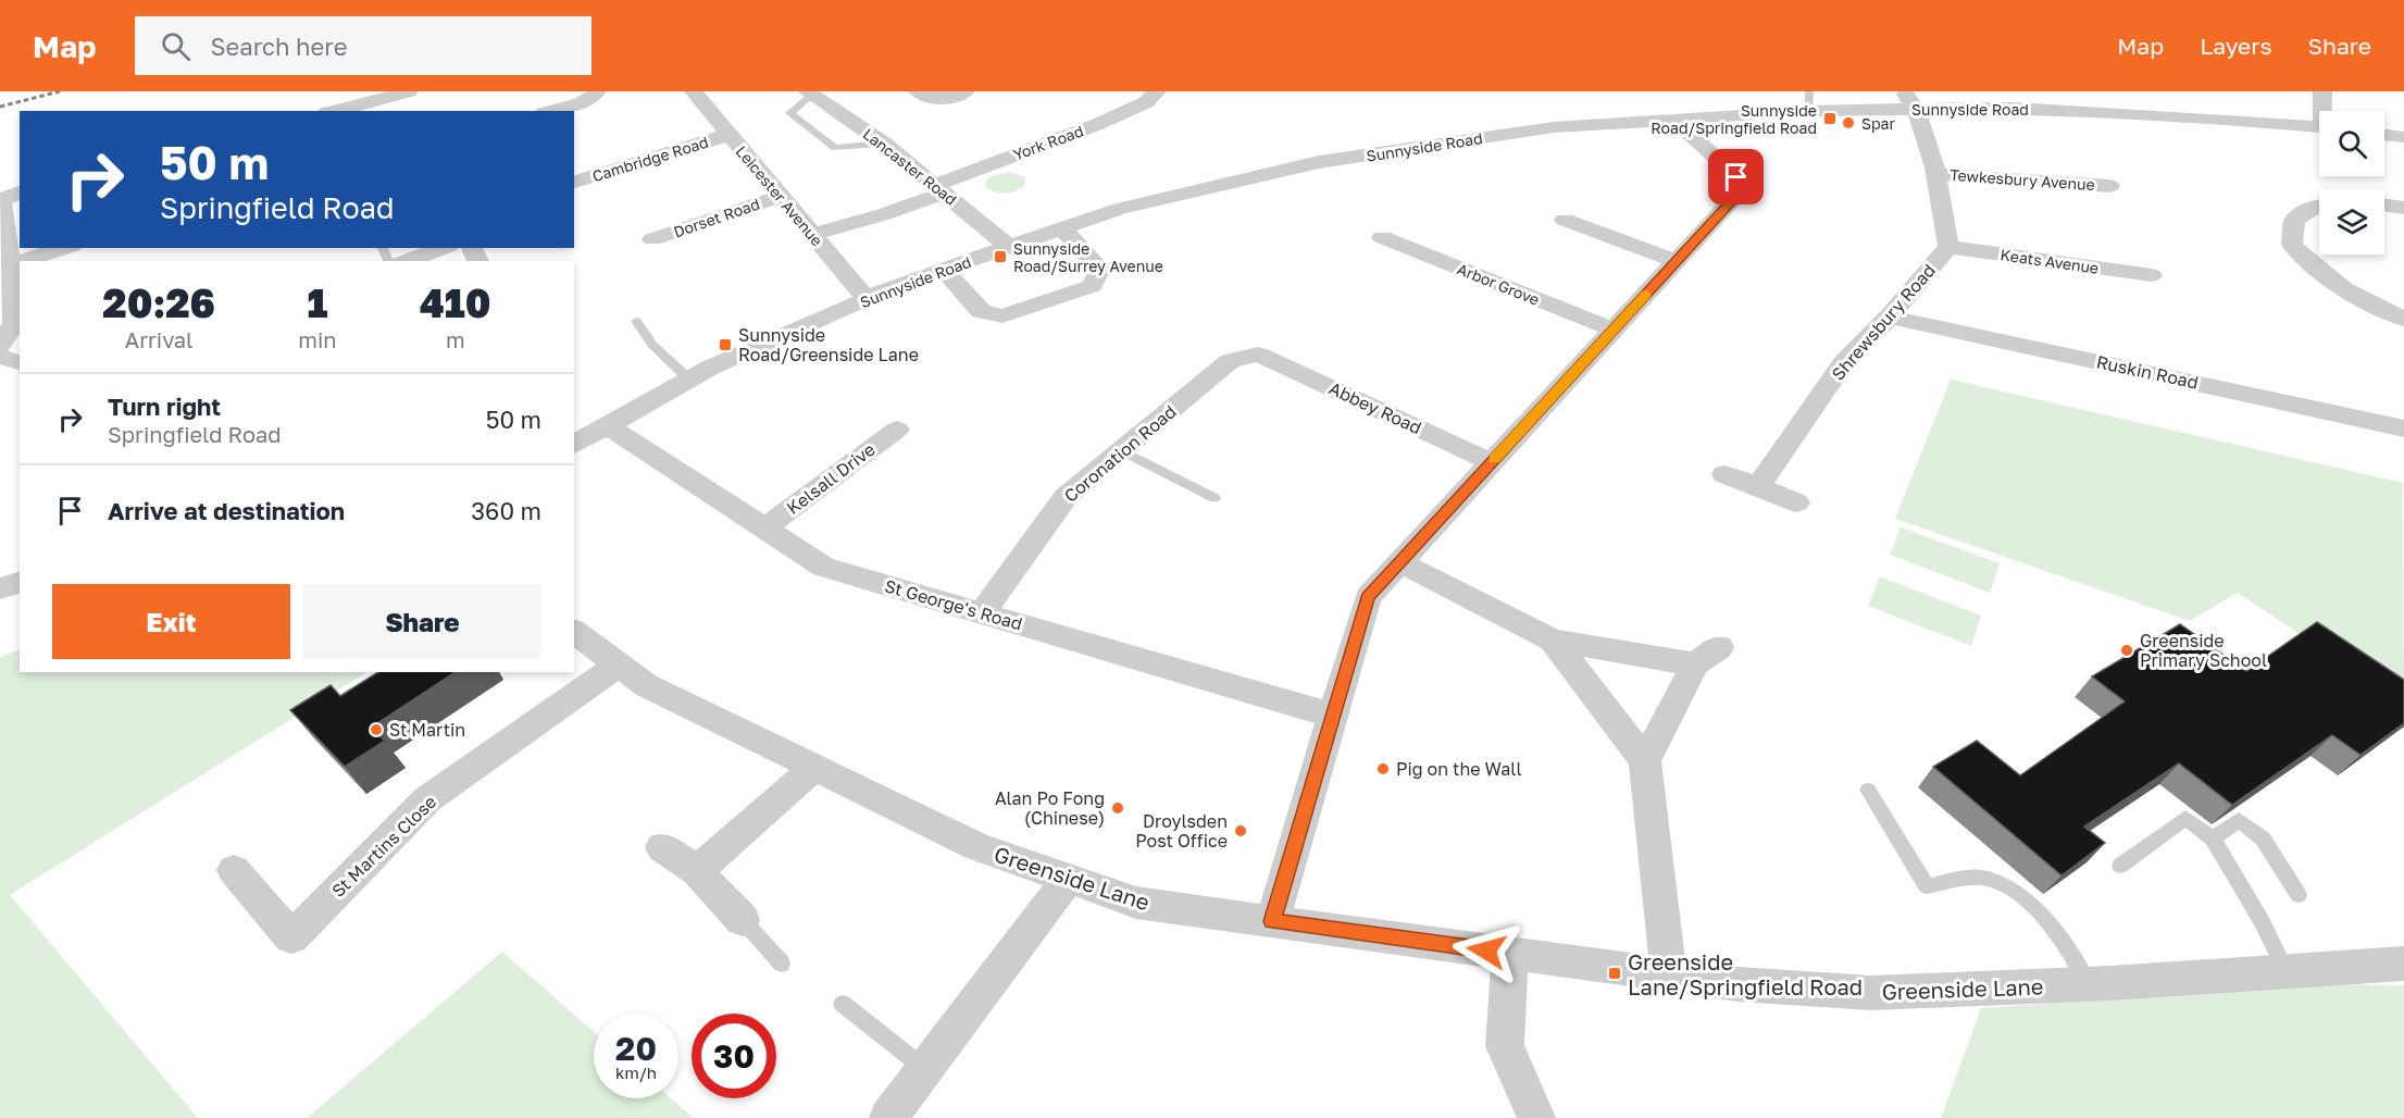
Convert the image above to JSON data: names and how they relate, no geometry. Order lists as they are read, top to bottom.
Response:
{
  "streets": {
    "street": [
      "Sunnyside Road",
      "York Road",
      "Cambridge Road",
      "Lancaster Road",
      "Tewkesbury Avenue",
      "Leicester Avenue",
      "Dorset Road",
      "Keats Avenue",
      "Arbor Grove",
      "Shrewsbury Road",
      "Ruskin Road",
      "Abbey Road",
      "Coronation Road",
      "Kelsall Drive",
      "St George's Road",
      "St Martins Close",
      "Greenside Lane"
    ]
  },
  "crossings": [
    ["Sunnyside Road", "Lancaster Road"],
    ["Sunnyside Road", "Leicester Avenue"],
    ["Sunnyside Road", "Shrewsbury Road"],
    ["Sunnyside Road", "St George's Road"],
    ["York Road", "Lancaster Road"],
    ["York Road", "Leicester Avenue"],
    ["Cambridge Road", "Leicester Avenue"],
    ["Tewkesbury Avenue", "Shrewsbury Road"],
    ["Leicester Avenue", "Dorset Road"],
    ["Keats Avenue", "Shrewsbury Road"],
    ["Shrewsbury Road", "Ruskin Road"],
    ["Abbey Road", "Coronation Road"],
    ["Coronation Road", "St George's Road"],
    ["Kelsall Drive", "St George's Road"],
    ["St Martins Close", "Greenside Lane"]
  ],
  "places": {
    "transit": [
      "Sunnyside Road/Springfield Road",
      "Sunnyside Road/Surrey Avenue",
      "Sunnyside Road/Greenside Lane",
      "Greenside Lane/Springfield Road"
    ],
    "other": [
      "Spar",
      "Greenside Primary School",
      "St Martin",
      "Pig on the Wall",
      "Alan Po Fong (Chinese)",
      "Droylsden Post Office"
    ]
  },
  "page": {
    "header": "Map",
    "search": "Search here",
    "nav": ["Map", "Layers", "Share"],
    "turn": ["50 m", "Springfield Road"],
    "eta": [
      "20:26",
      "Arrival",
      "1",
      "min",
      "410",
      "m"
    ],
    "list": [
      {
        "name": "Turn right",
        "note": "Springfield Road",
        "value": "50 m"
      },
      {
        "name": "Arrive at destination",
        "value": "360 m"
      }
    ],
    "buttons": ["Exit", "Share"],
    "speed": "20 km/h",
    "limit": "30"
  }
}
